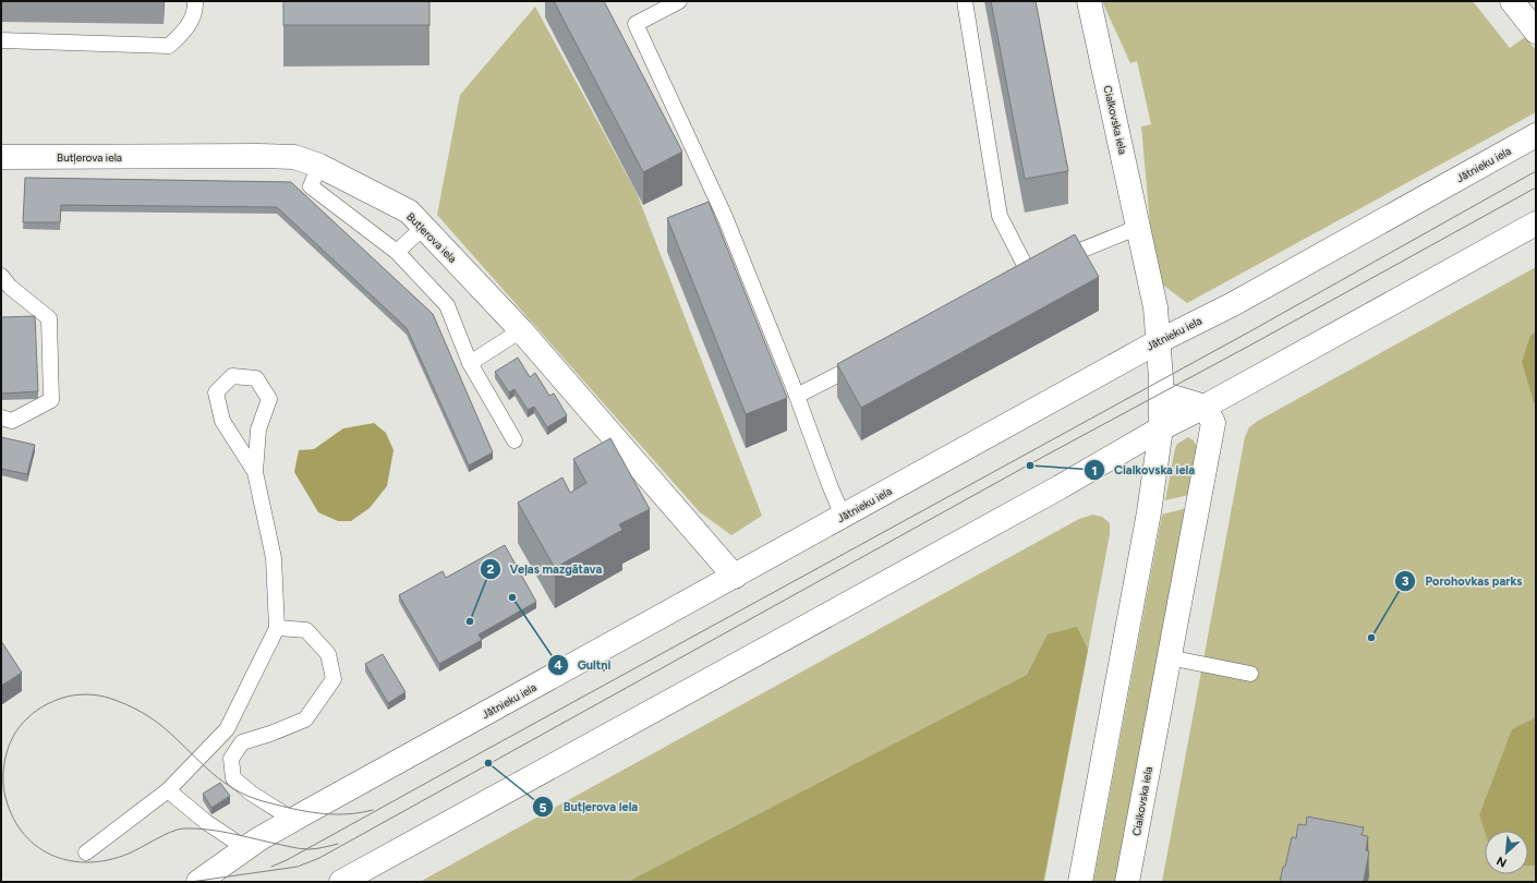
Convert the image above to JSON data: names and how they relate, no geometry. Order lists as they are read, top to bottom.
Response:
{
  "streets": {
    "street": ["Cialkovska iela", "Butļerova iela", "Jātnieku iela"]
  },
  "crossings": [
    ["Cialkovska iela", "Jātnieku iela"],
    ["Butļerova iela", "Jātnieku iela"]
  ],
  "places": [
    "Cialkovska iela",
    "Gultņi",
    "Veļas mazgātava",
    "Porohovkas parks",
    "Butļerova iela"
  ],
  "north": "bottom left"
}
